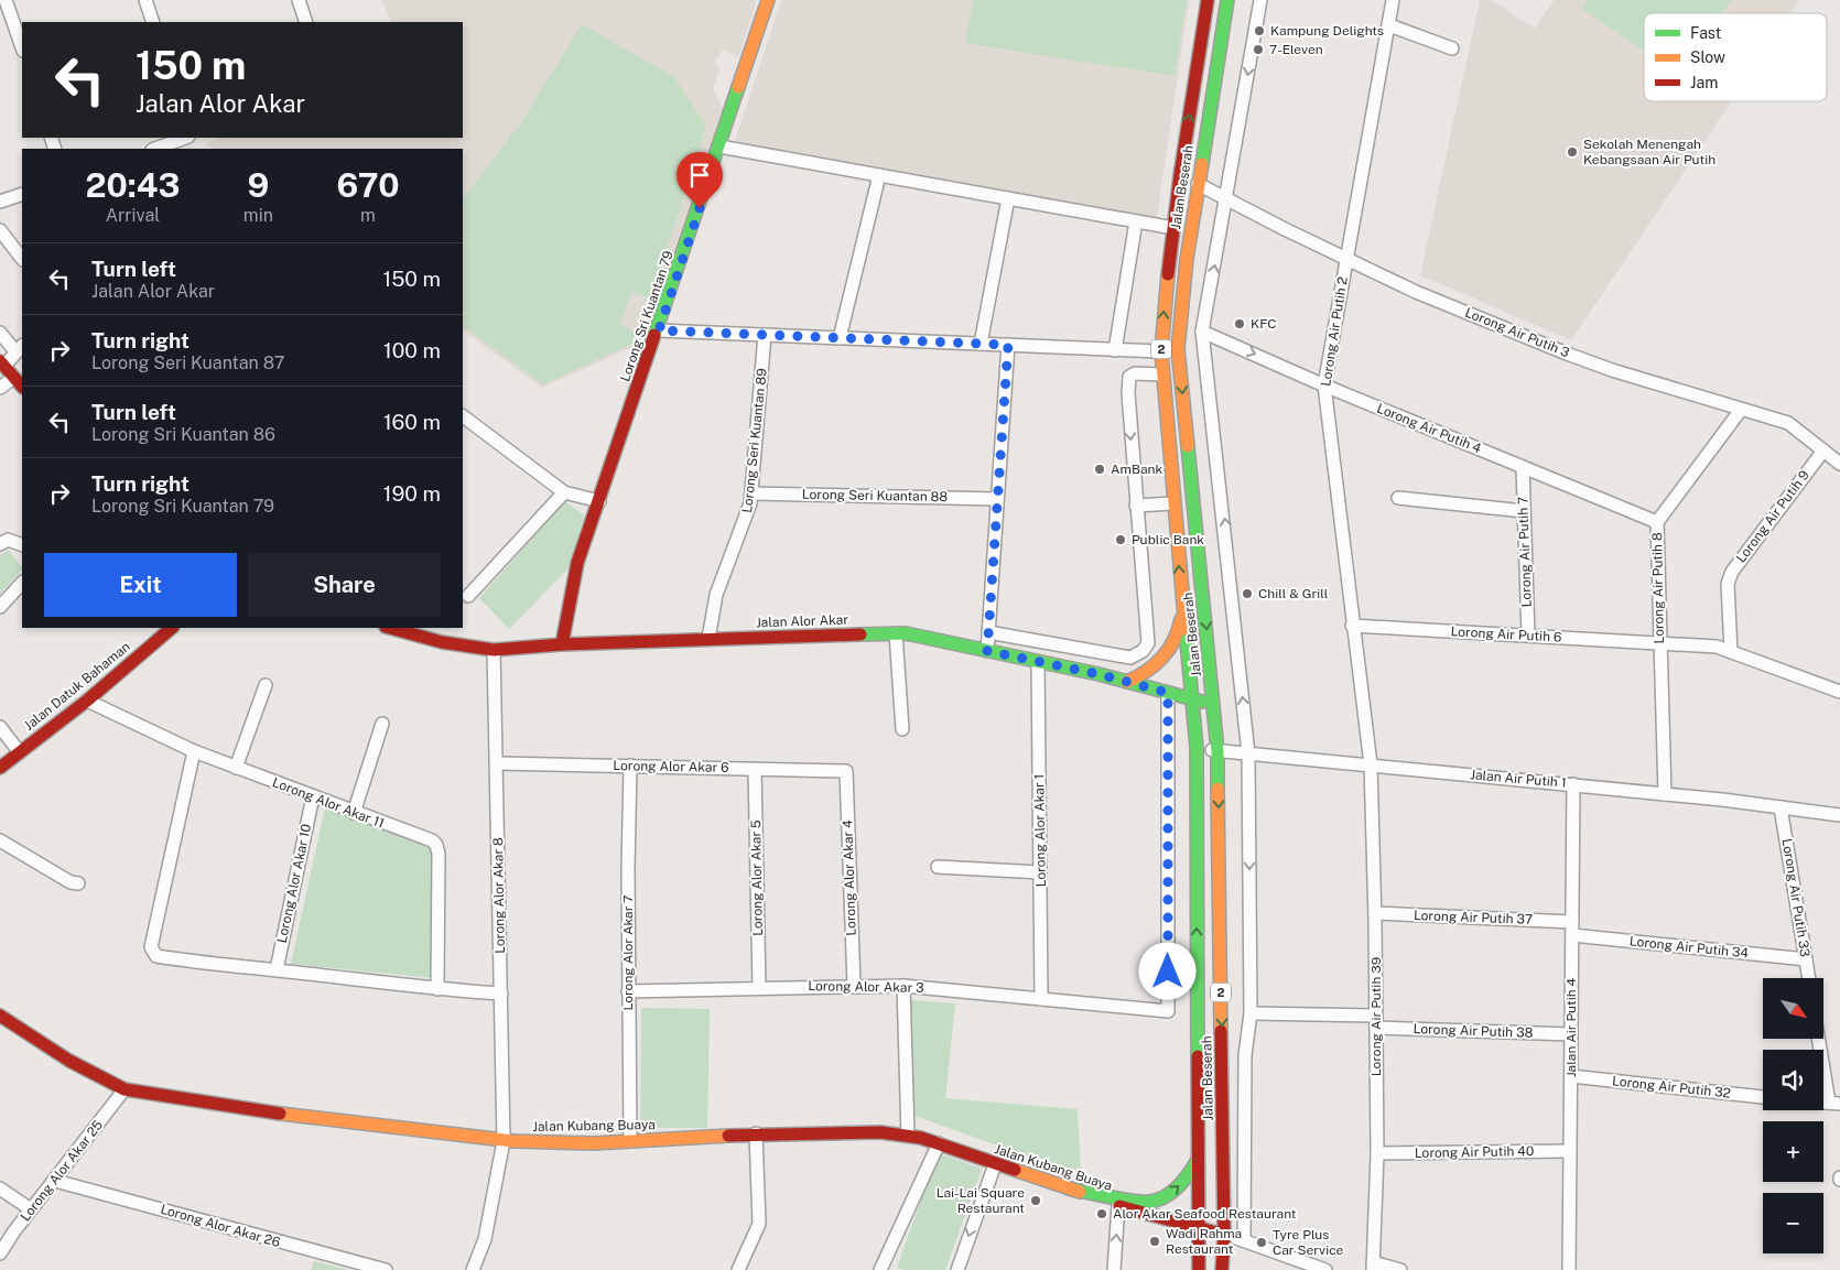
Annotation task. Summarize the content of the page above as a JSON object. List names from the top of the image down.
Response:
{
  "streets": {
    "main road": [
      "Jalan Beserah",
      "Lorong Sri Kuantan 79",
      "2",
      "Jalan Alor Akar",
      "Jalan Datuk Bahaman",
      "Jalan Kubang Buaya"
    ],
    "street": [
      "Lorong Air Putih 2",
      "Lorong Air Putih 3",
      "Lorong Air Putih 4",
      "Lorong Seri Kuantan 89",
      "Lorong Seri Kuantan 88",
      "Lorong Air Putih 9",
      "Lorong Air Putih 7",
      "Lorong Air Putih 8",
      "Lorong Air Putih 6",
      "Lorong Alor Akar 6",
      "Jalan Air Putih 1",
      "Lorong Alor Akar 11",
      "Lorong Alor Akar 1",
      "Lorong Alor Akar 5",
      "Lorong Alor Akar 4",
      "Lorong Alor Akar 10",
      "Lorong Alor Akar 8",
      "Lorong Air Putih 33",
      "Lorong Air Putih 37",
      "Lorong Air Putih 34",
      "Lorong Alor Akar 7",
      "Lorong Alor Akar 3",
      "Lorong Air Putih 39",
      "Jalan Air Putih 4",
      "Lorong Air Putih 38",
      "Lorong Air Putih 32",
      "Lorong Air Putih 40",
      "Lorong Alor Akar 25",
      "Lorong Alor Akar 26"
    ]
  },
  "crossings": [
    ["Jalan Beserah", "Lorong Air Putih 3"],
    ["Jalan Beserah", "Jalan Alor Akar"],
    ["Jalan Beserah", "Jalan Air Putih 1"],
    ["Jalan Beserah", "Jalan Kubang Buaya"],
    ["Lorong Sri Kuantan 79", "Jalan Alor Akar"],
    ["Lorong Air Putih 2", "Lorong Air Putih 3"],
    ["Lorong Air Putih 2", "Lorong Air Putih 4"],
    ["Lorong Air Putih 2", "Lorong Air Putih 6"],
    ["Lorong Air Putih 2", "Jalan Air Putih 1"],
    ["Lorong Air Putih 2", "Lorong Air Putih 39"],
    ["Lorong Air Putih 3", "Lorong Air Putih 9"],
    ["Lorong Air Putih 3", "Lorong Air Putih 8"],
    ["Lorong Air Putih 4", "Lorong Air Putih 7"],
    ["Lorong Air Putih 4", "Lorong Air Putih 8"],
    ["Lorong Seri Kuantan 89", "Lorong Seri Kuantan 88"],
    ["Lorong Seri Kuantan 89", "Jalan Alor Akar"],
    ["Lorong Air Putih 9", "Lorong Air Putih 6"],
    ["Lorong Air Putih 7", "Lorong Air Putih 6"],
    ["Lorong Air Putih 8", "Lorong Air Putih 6"],
    ["Lorong Air Putih 8", "Jalan Air Putih 1"],
    ["Jalan Alor Akar", "Lorong Alor Akar 1"],
    ["Jalan Alor Akar", "Lorong Alor Akar 8"],
    ["Jalan Alor Akar", "Lorong Alor Akar 3"],
    ["Jalan Datuk Bahaman", "Lorong Alor Akar 11"],
    ["Lorong Alor Akar 6", "Lorong Alor Akar 5"],
    ["Lorong Alor Akar 6", "Lorong Alor Akar 4"],
    ["Lorong Alor Akar 6", "Lorong Alor Akar 8"],
    ["Lorong Alor Akar 6", "Lorong Alor Akar 7"],
    ["Jalan Air Putih 1", "Lorong Air Putih 33"],
    ["Jalan Air Putih 1", "Lorong Air Putih 39"],
    ["Jalan Air Putih 1", "Jalan Air Putih 4"],
    ["Lorong Alor Akar 11", "Lorong Alor Akar 10"],
    ["Lorong Alor Akar 1", "Lorong Alor Akar 3"],
    ["Lorong Alor Akar 5", "Lorong Alor Akar 3"],
    ["Lorong Alor Akar 4", "Lorong Alor Akar 3"],
    ["Lorong Alor Akar 8", "Jalan Kubang Buaya"],
    ["Lorong Air Putih 33", "Lorong Air Putih 34"],
    ["Lorong Air Putih 37", "Lorong Air Putih 39"],
    ["Lorong Air Putih 37", "Jalan Air Putih 4"],
    ["Lorong Air Putih 34", "Jalan Air Putih 4"],
    ["Lorong Alor Akar 7", "Lorong Alor Akar 3"],
    ["Lorong Alor Akar 7", "Jalan Kubang Buaya"],
    ["Lorong Air Putih 39", "Lorong Air Putih 38"],
    ["Lorong Air Putih 39", "Lorong Air Putih 40"],
    ["Jalan Air Putih 4", "Lorong Air Putih 38"],
    ["Jalan Air Putih 4", "Lorong Air Putih 32"],
    ["Jalan Air Putih 4", "Lorong Air Putih 40"],
    ["Jalan Kubang Buaya", "Lorong Alor Akar 25"],
    ["Lorong Alor Akar 25", "Lorong Alor Akar 26"]
  ],
  "places": [
    "Kampung Delights",
    "7-Eleven",
    "Sekolah Menengah Kebangsaan Air Putih",
    "KFC",
    "AmBank",
    "Public Bank",
    "Chill & Grill",
    "Lai-Lai Square Restaurant",
    "Alor Akar Seafood Restaurant",
    "Wadi Rahma Restaurant",
    "Tyre Plus Car Service"
  ],
  "legend": ["Fast", "Slow", "Jam"],
  "north": "bottom right",
  "page": {
    "turn": ["150 m", "Jalan Alor Akar"],
    "eta": [
      "20:43",
      "Arrival",
      "9",
      "min",
      "670",
      "m"
    ],
    "list": [
      {
        "name": "Turn left",
        "note": "Jalan Alor Akar",
        "value": "150 m"
      },
      {
        "name": "Turn right",
        "note": "Lorong Seri Kuantan 87",
        "value": "100 m"
      },
      {
        "name": "Turn left",
        "note": "Lorong Sri Kuantan 86",
        "value": "160 m"
      },
      {
        "name": "Turn right",
        "note": "Lorong Sri Kuantan 79",
        "value": "190 m"
      }
    ],
    "buttons": ["Exit", "Share"],
    "map_buttons": ["+", "−"]
  }
}
